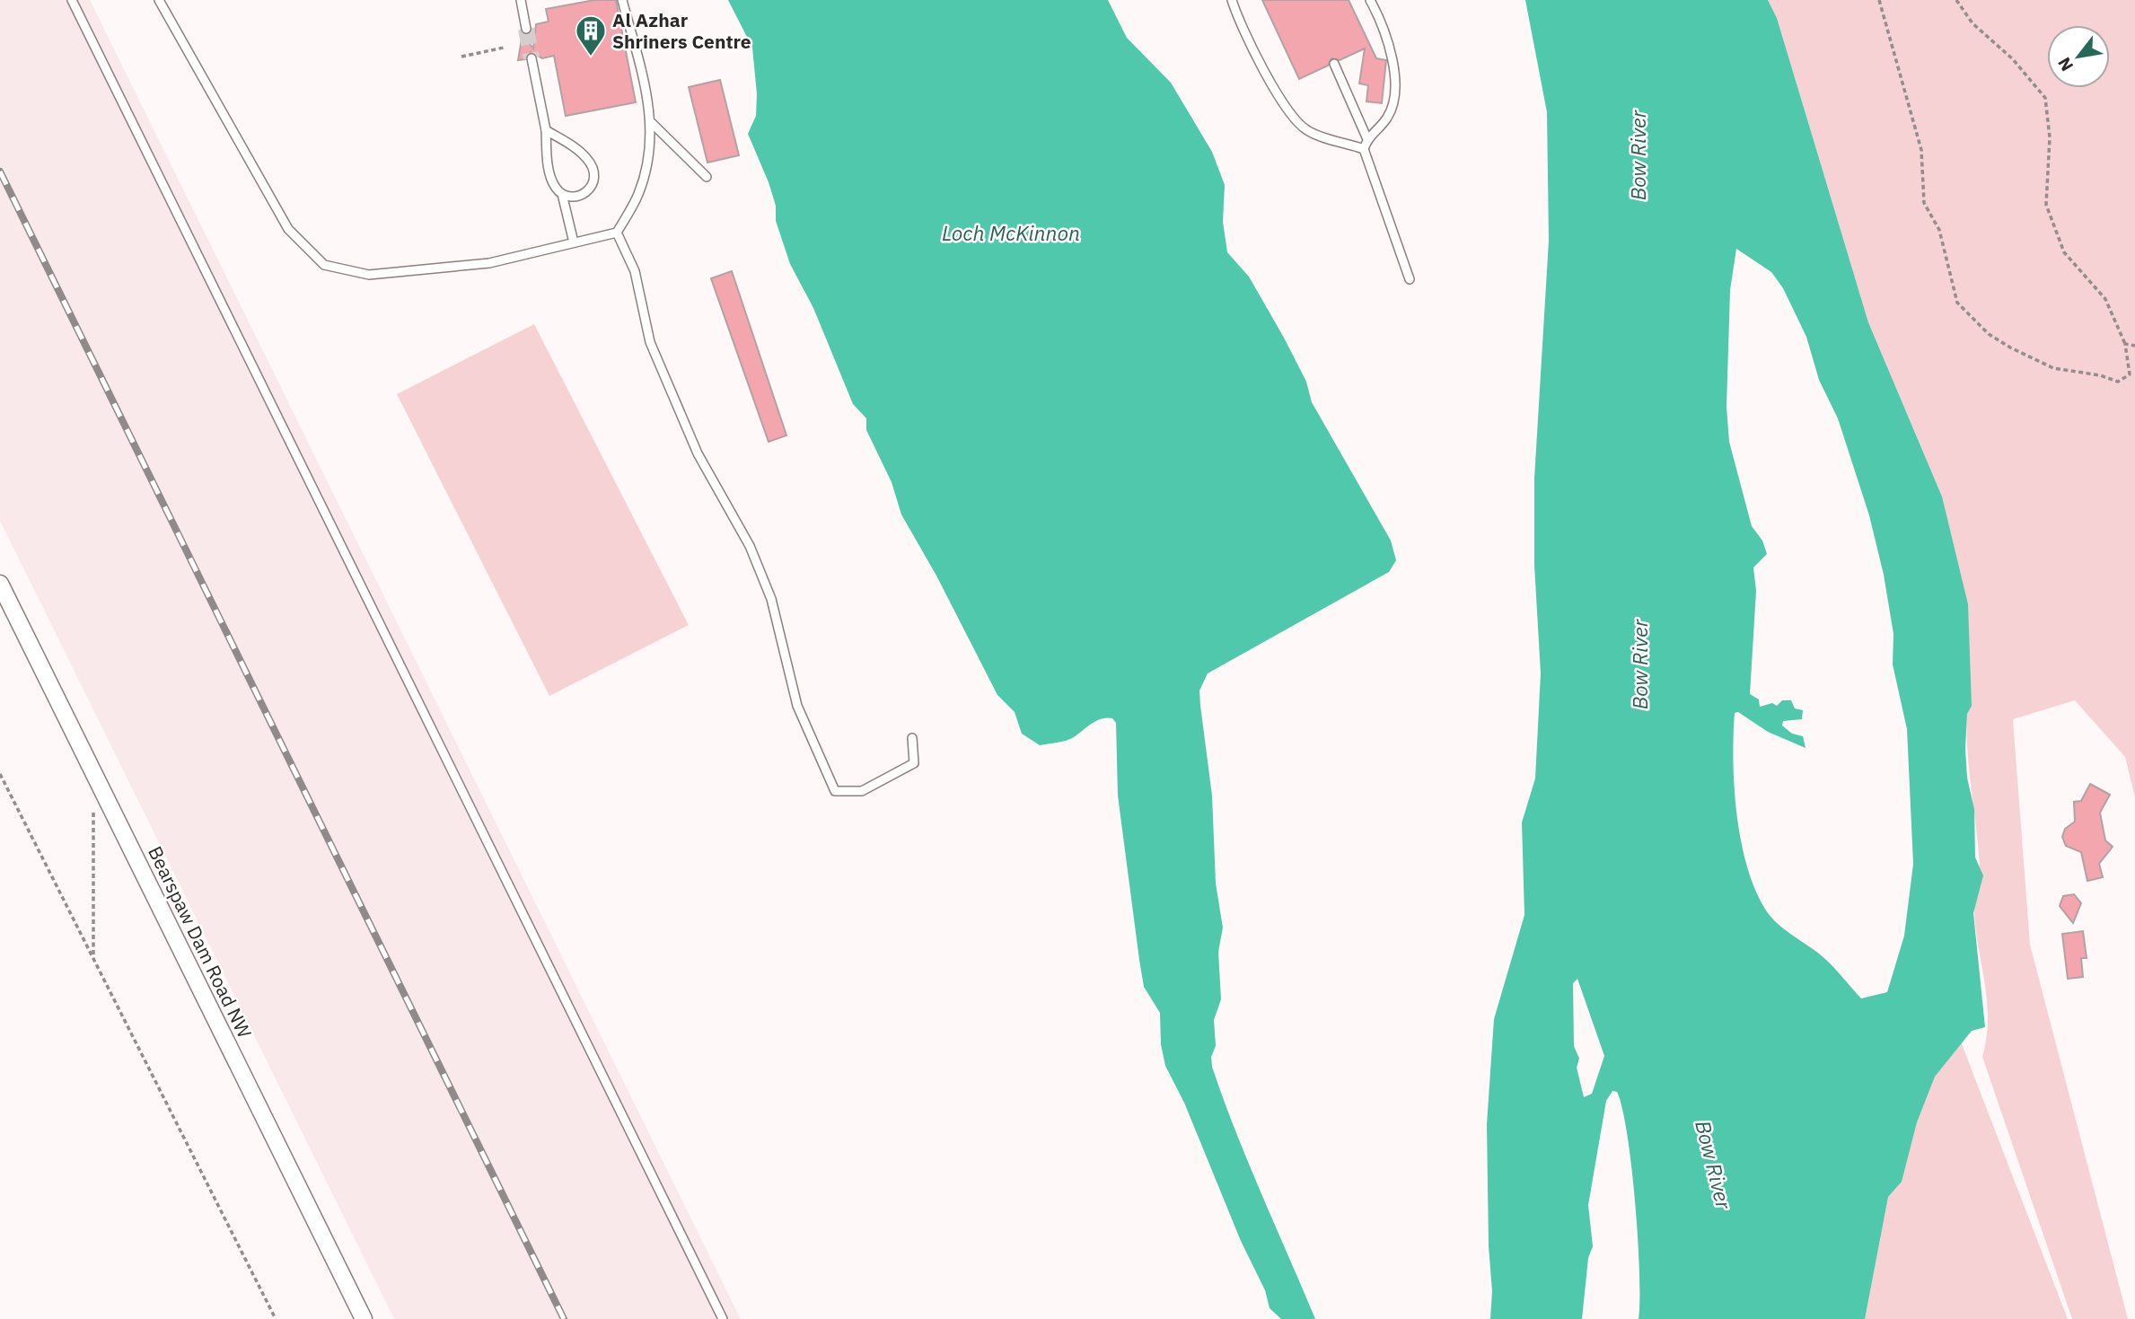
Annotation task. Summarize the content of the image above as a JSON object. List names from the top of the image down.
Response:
{
  "streets": {
    "street": ["Bearspaw Dam Road NW"]
  },
  "water": ["Bow River", "Loch McKinnon"],
  "places": {
    "building": ["Al Azhar Shriners Centre"]
  },
  "north": "bottom left"
}
